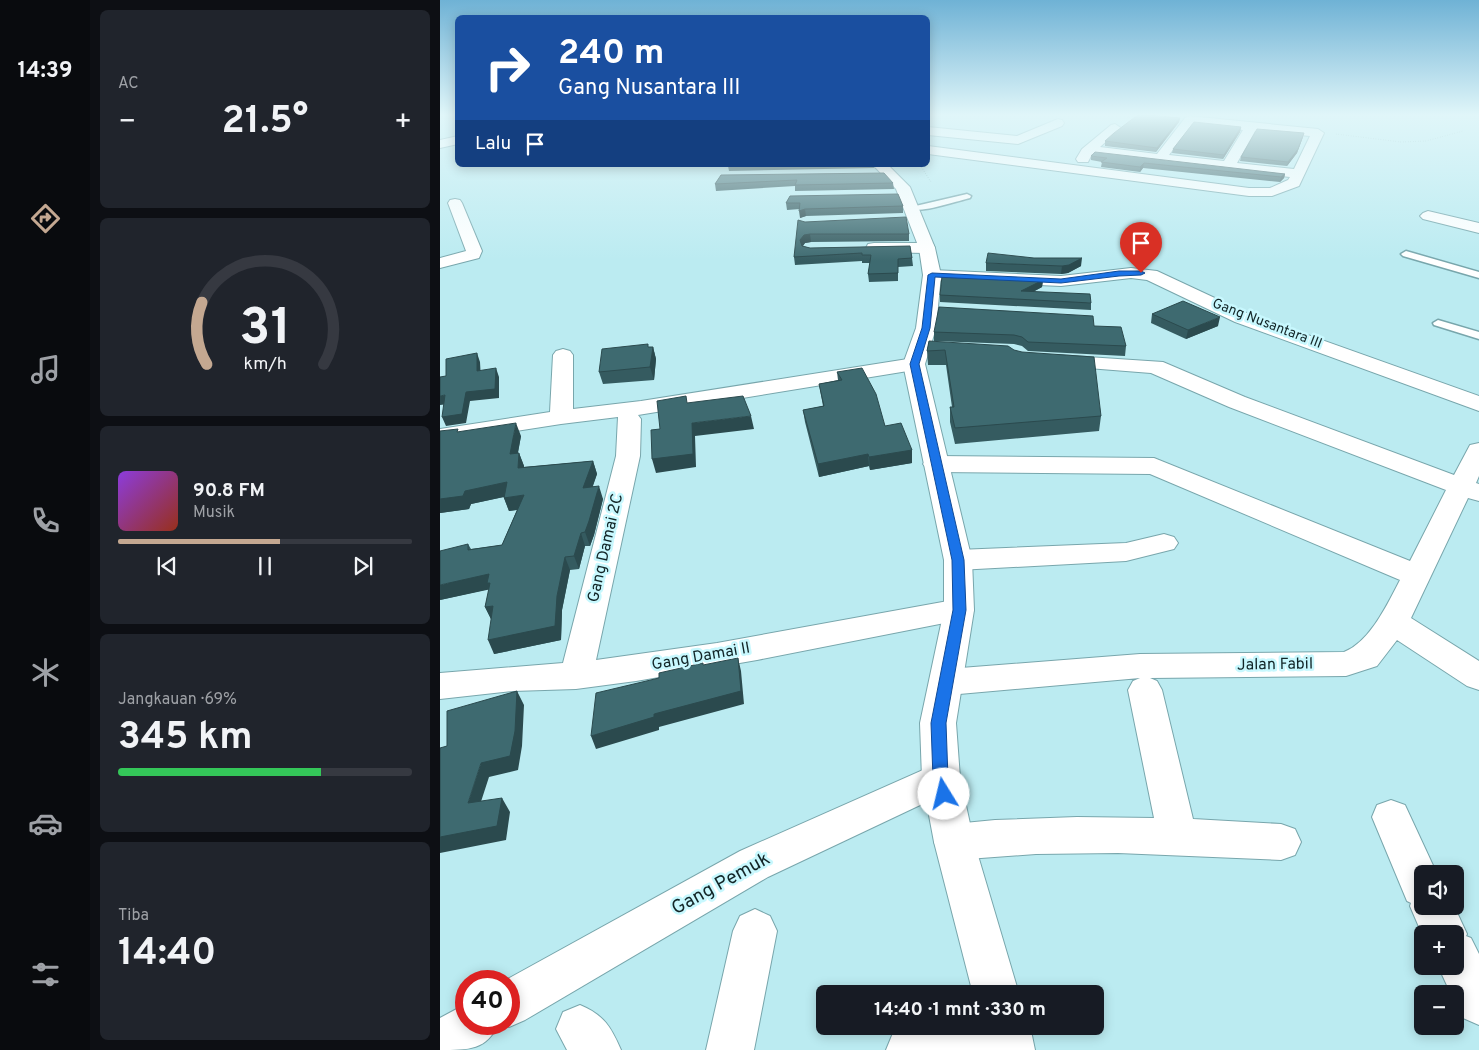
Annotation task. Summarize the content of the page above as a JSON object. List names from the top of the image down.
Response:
{
  "streets": {
    "street": [
      "Gang Nusantara III",
      "Gang Damai 2C",
      "Gang Damai II",
      "Jalan Fabil",
      "Gang Pemuk"
    ]
  },
  "crossings": [
    ["Gang Damai 2C", "Gang Damai II"]
  ],
  "page": {
    "tabs": "14:39",
    "tile": [
      "AC",
      ["Jangkauan · 69%", "345 km"],
      ["Tiba", "14:40"]
    ],
    "turn": ["240 m", "Gang Nusantara III"],
    "heat": ["−", "21.5°", "+"],
    "then": "Lalu",
    "song": ["90.8 FM", "Musik"],
    "map_buttons": ["+", "−"],
    "limit": "40",
    "trip": "14:40 · 1 mnt · 330 m",
    "gauge": ["31", "km/h"]
  }
}
